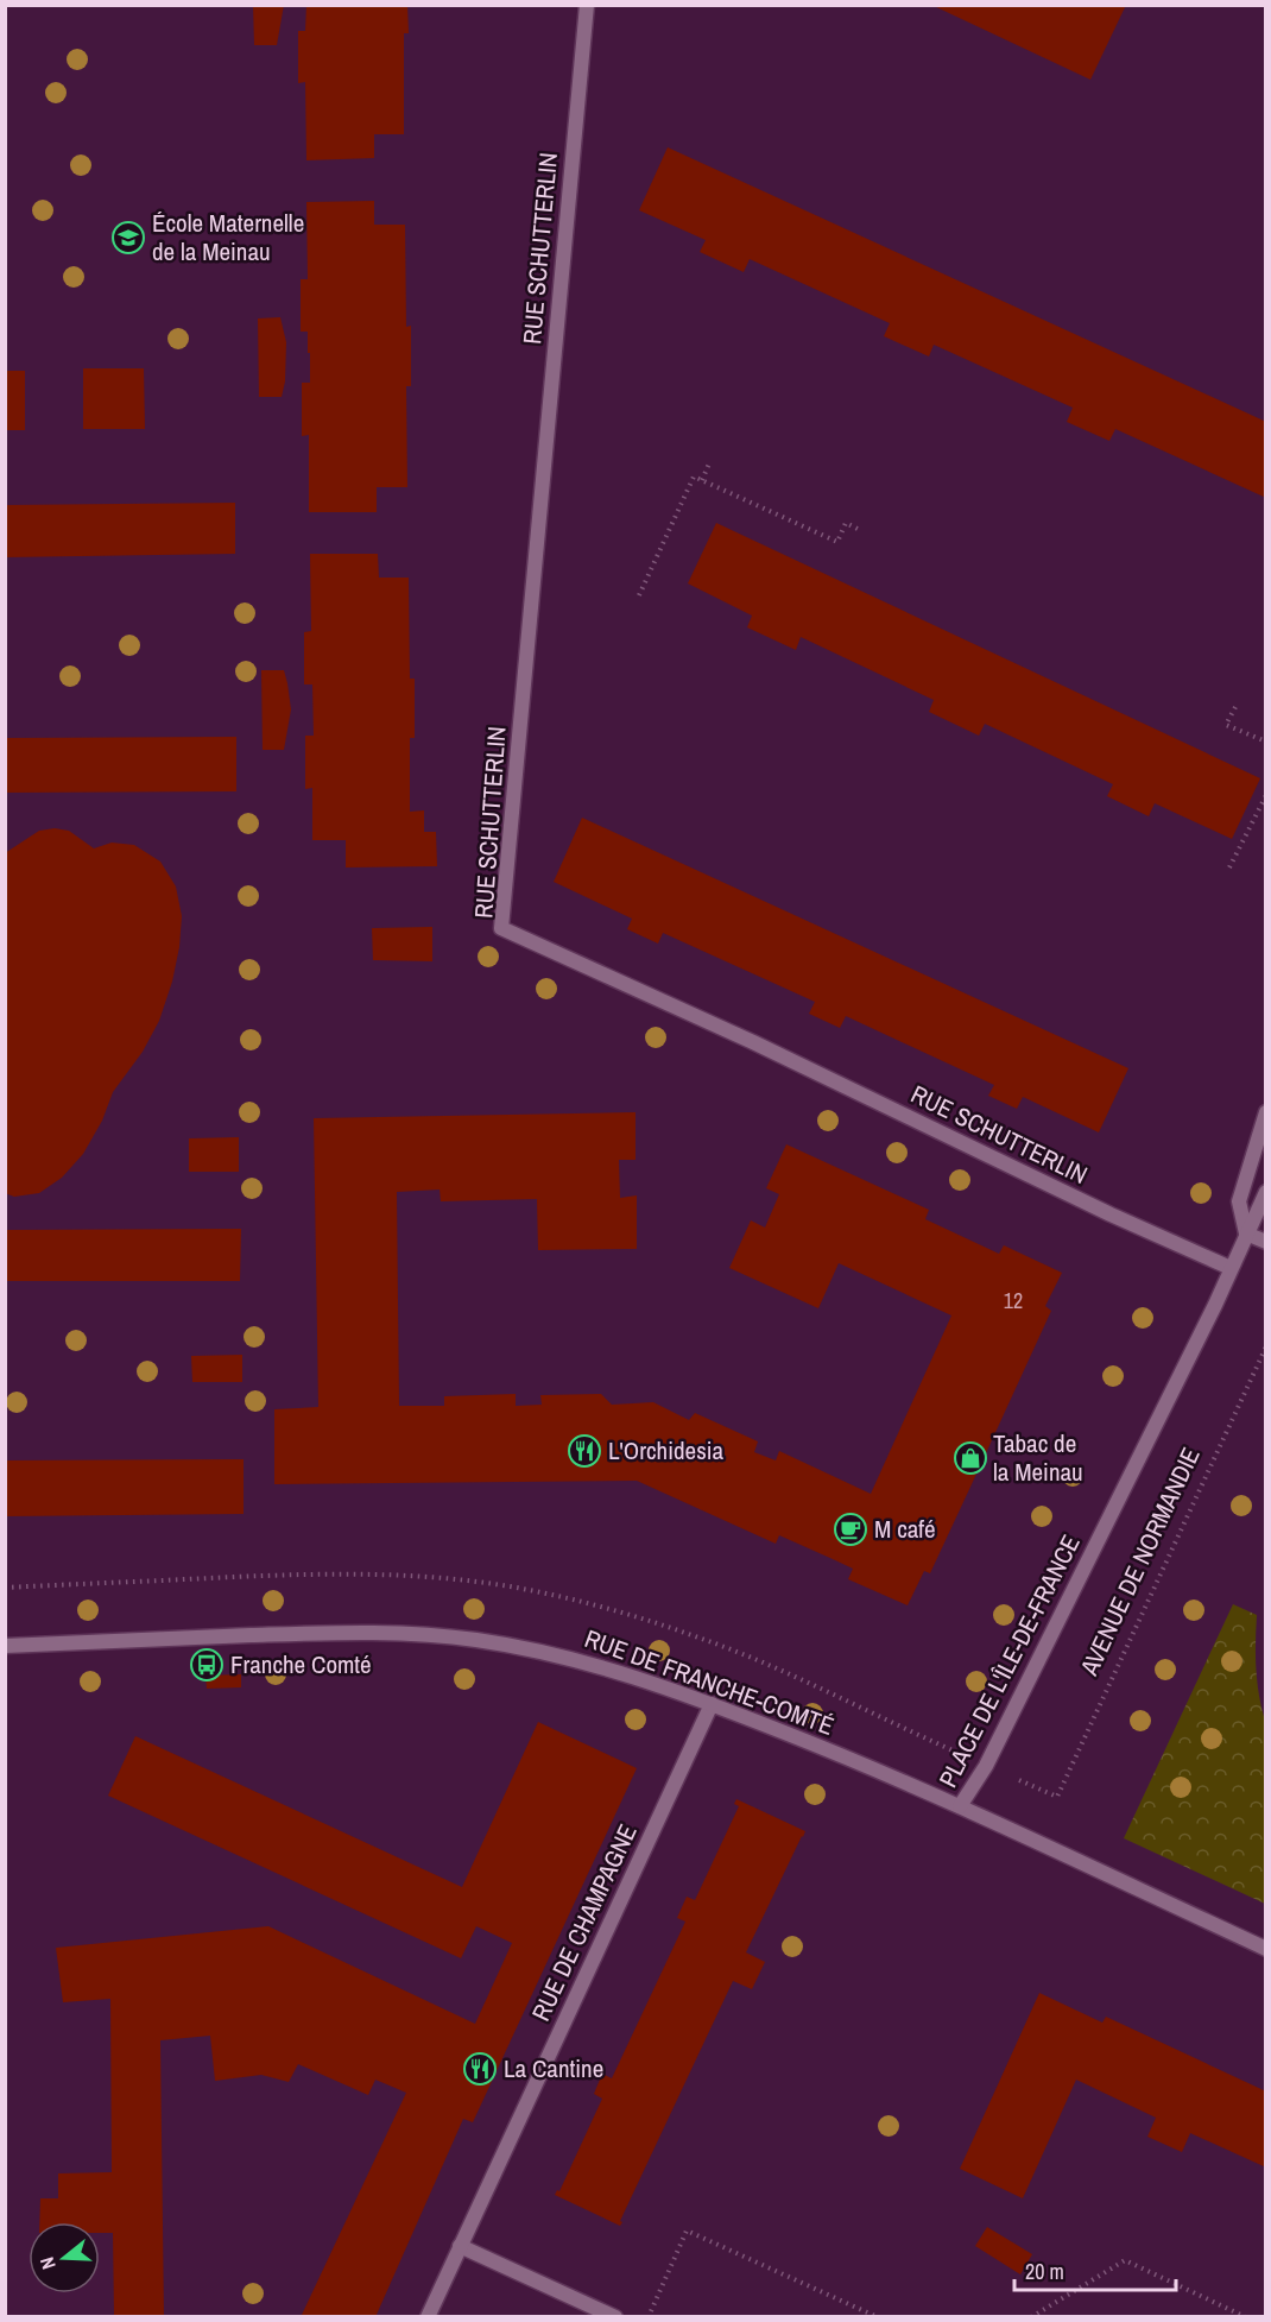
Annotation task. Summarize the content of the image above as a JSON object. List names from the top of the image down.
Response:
{
  "streets": {
    "street": [
      "RUE SCHUTTERLIN",
      "PLACE DE L'ÎLE-DE-FRANCE",
      "RUE DE FRANCHE-COMTÉ",
      "RUE DE CHAMPAGNE"
    ],
    "path": ["AVENUE DE NORMANDIE"]
  },
  "crossings": [
    ["RUE SCHUTTERLIN", "PLACE DE L'ÎLE-DE-FRANCE"],
    ["PLACE DE L'ÎLE-DE-FRANCE", "RUE DE FRANCHE-COMTÉ"],
    ["RUE DE FRANCHE-COMTÉ", "RUE DE CHAMPAGNE"]
  ],
  "places": {
    "school or university": ["École Maternelle de la Meinau"],
    "restaurant": ["L'Orchidesia", "La Cantine"],
    "shop": ["Tabac de la Meinau"],
    "cafe": ["M café"],
    "bus stop": ["Franche Comté"]
  },
  "house_numbers": ["12"],
  "scale_bar": "20 m",
  "north": "left"
}
